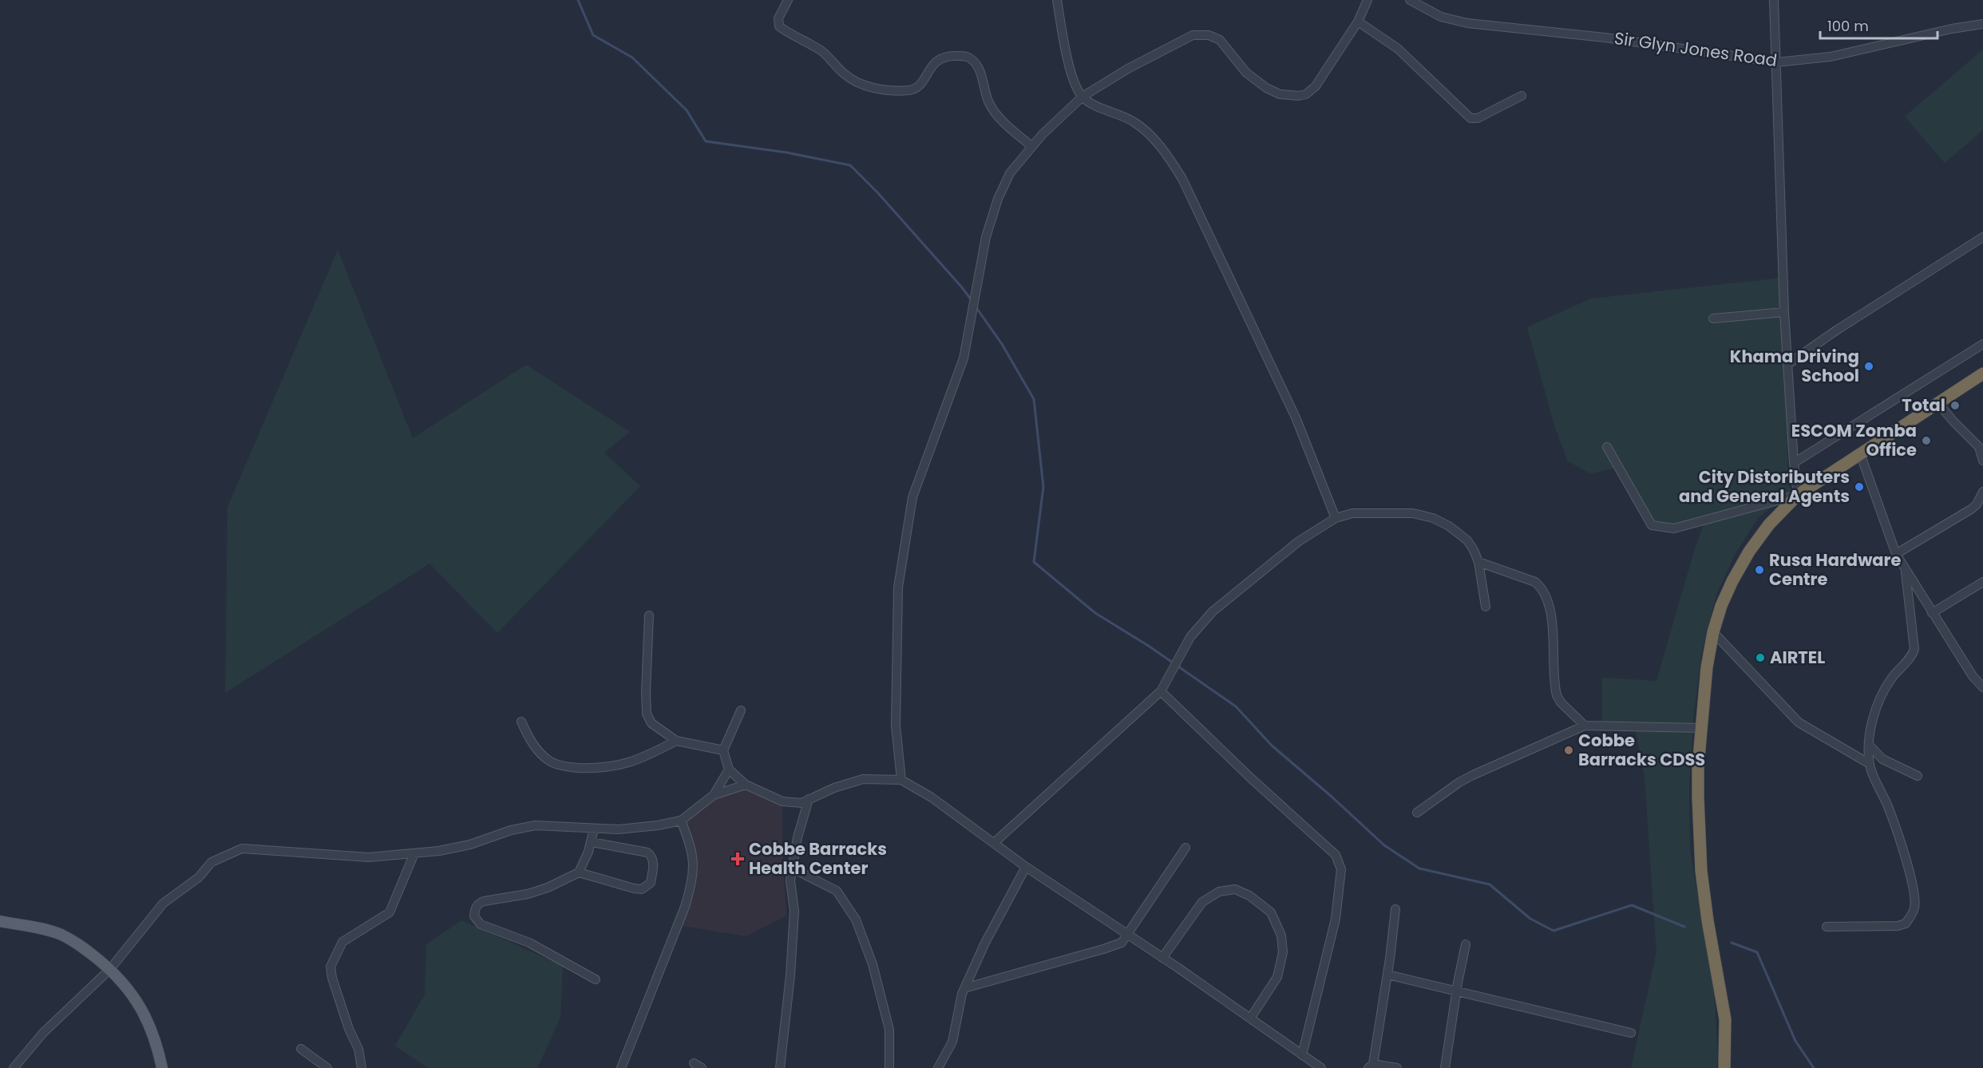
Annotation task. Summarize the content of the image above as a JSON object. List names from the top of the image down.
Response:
{
  "streets": {
    "street": ["Sir Glyn Jones Road"]
  },
  "places": {
    "other": [
      "Khama Driving School",
      "Total",
      "ESCOM Zomba Office",
      "City Distoributers and General Agents",
      "Rusa Hardware Centre",
      "AIRTEL",
      "Cobbe Barracks CDSS"
    ],
    "health": ["Cobbe Barracks Health Center"]
  },
  "scale_bar": "100 m"
}
